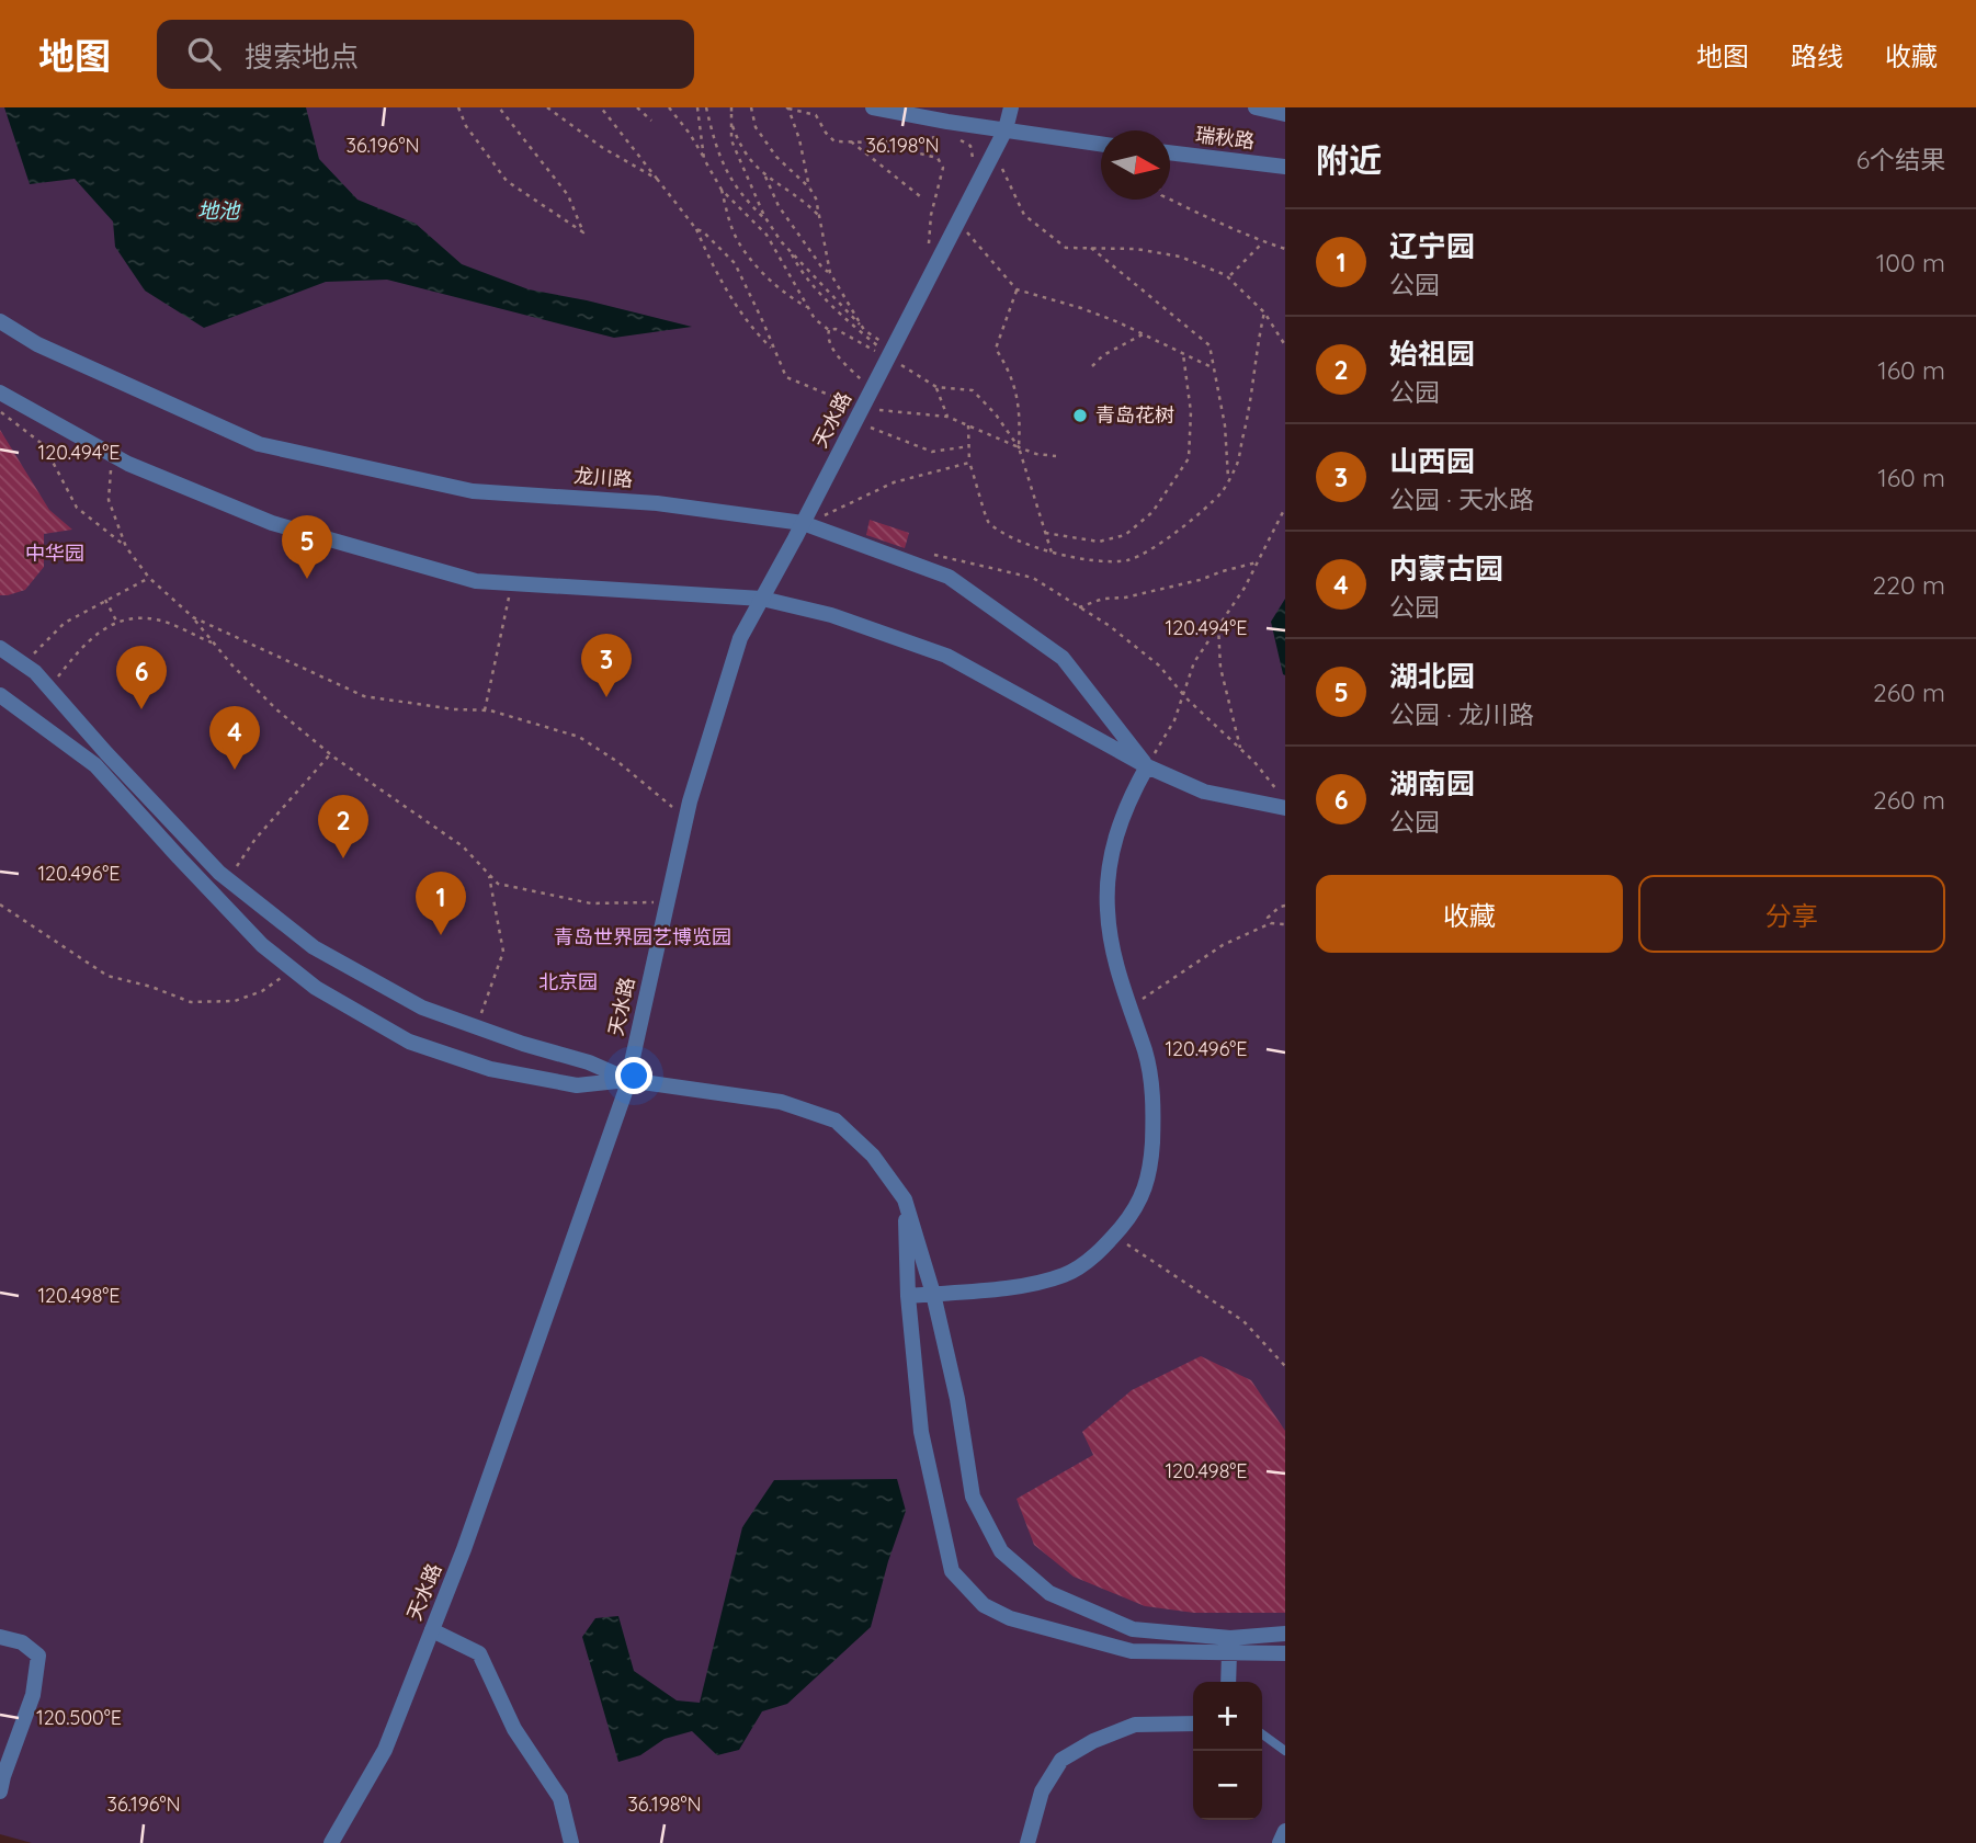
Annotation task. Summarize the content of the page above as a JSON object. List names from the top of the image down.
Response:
{
  "streets": {
    "street": ["瑞秋路", "天水路", "龙川路"]
  },
  "crossings": [
    ["天水路", "龙川路"]
  ],
  "water": ["地池"],
  "parks": ["中华园", "青岛世界园艺博览园", "北京园"],
  "places": ["青岛花树"],
  "north": "right",
  "page": {
    "header": "地图",
    "search": "搜索地点",
    "nav": ["地图", "路线", "收藏"],
    "heading": ["附近", "6个结果"],
    "list": [
      {
        "mark": "1",
        "name": "辽宁园",
        "note": "公园",
        "value": "100 m"
      },
      {
        "mark": "2",
        "name": "始祖园",
        "note": "公园",
        "value": "160 m"
      },
      {
        "mark": "3",
        "name": "山西园",
        "note": "公园 · 天水路",
        "value": "160 m"
      },
      {
        "mark": "4",
        "name": "内蒙古园",
        "note": "公园",
        "value": "220 m"
      },
      {
        "mark": "5",
        "name": "湖北园",
        "note": "公园 · 龙川路",
        "value": "260 m"
      },
      {
        "mark": "6",
        "name": "湖南园",
        "note": "公园",
        "value": "260 m"
      }
    ],
    "pins": [
      "5",
      "3",
      "6",
      "4",
      "2",
      "1"
    ],
    "buttons": ["收藏", "分享"],
    "map_buttons": ["+", "−"]
  },
  "coordinates": [
    "36.196°N",
    "36.198°N",
    "120.494°E",
    "120.496°E",
    "120.498°E",
    "120.500°E"
  ]
}
